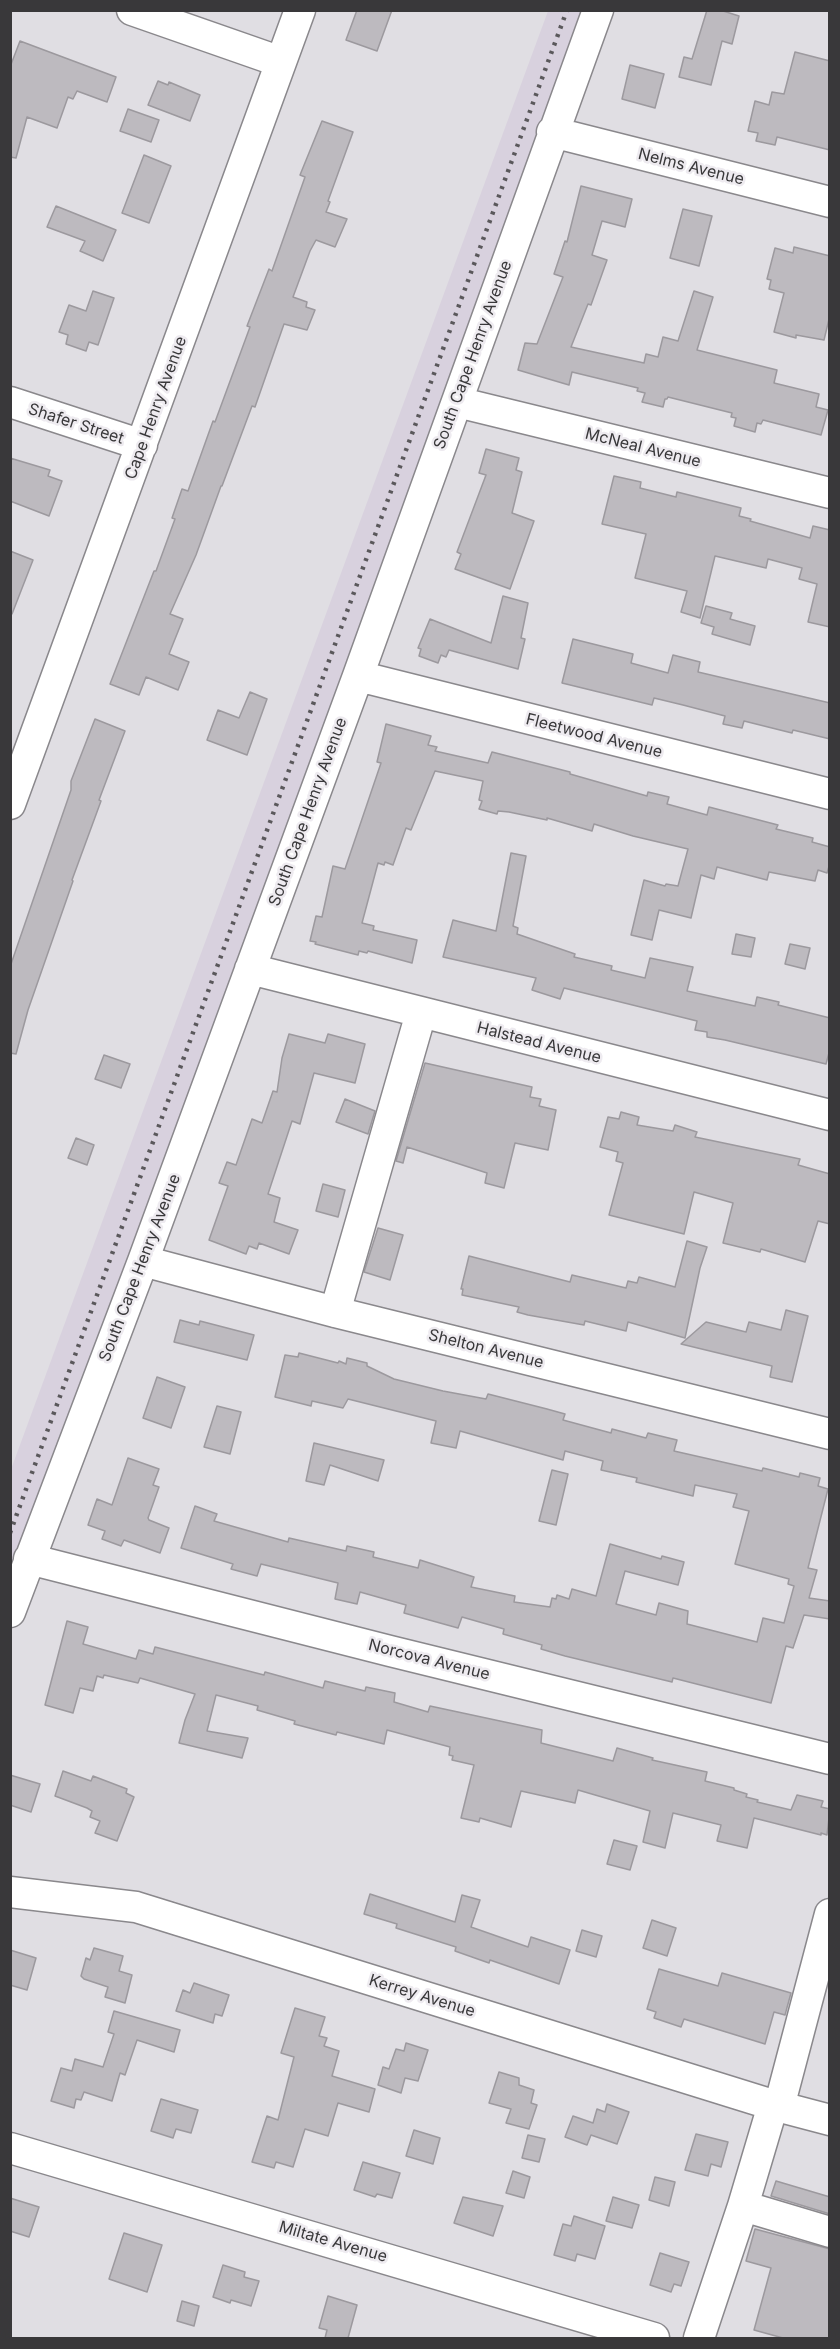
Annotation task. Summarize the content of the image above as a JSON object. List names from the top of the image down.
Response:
{
  "streets": {
    "street": [
      "Nelms Avenue",
      "South Cape Henry Avenue",
      "Cape Henry Avenue",
      "Shafer Street",
      "McNeal Avenue",
      "Fleetwood Avenue",
      "Halstead Avenue",
      "Shelton Avenue",
      "Norcova Avenue",
      "Kerrey Avenue",
      "Miltate Avenue"
    ]
  },
  "crossings": [
    ["Nelms Avenue", "South Cape Henry Avenue"],
    ["South Cape Henry Avenue", "McNeal Avenue"],
    ["South Cape Henry Avenue", "Fleetwood Avenue"],
    ["South Cape Henry Avenue", "Halstead Avenue"],
    ["South Cape Henry Avenue", "Shelton Avenue"],
    ["South Cape Henry Avenue", "Norcova Avenue"],
    ["Cape Henry Avenue", "Shafer Street"]
  ]
}
